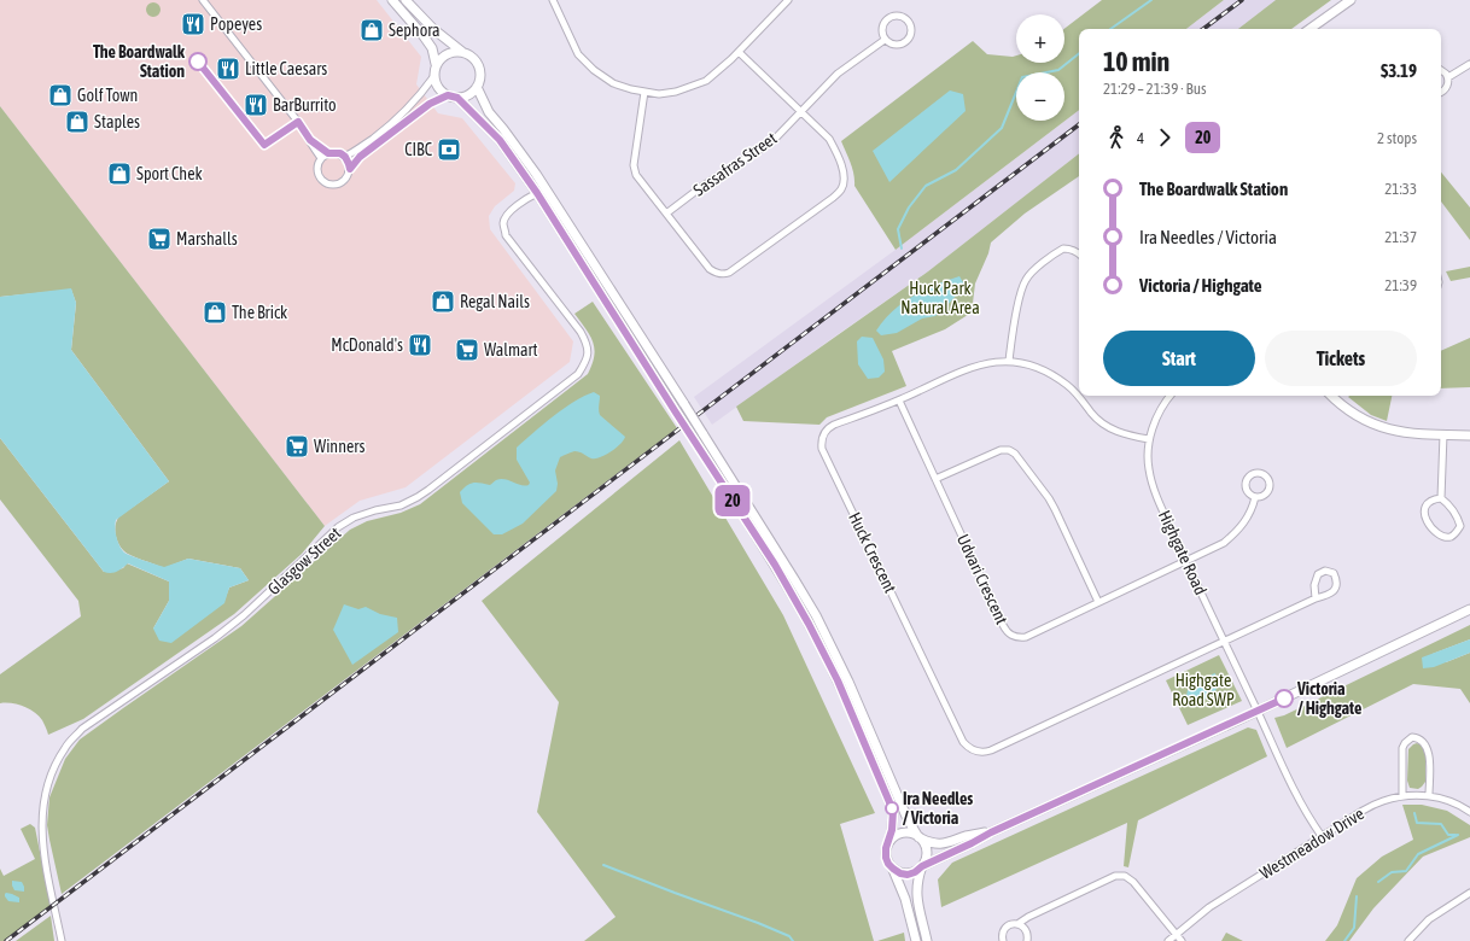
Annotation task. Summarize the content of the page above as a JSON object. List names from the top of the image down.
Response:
{
  "streets": {
    "street": [
      "Sassafras Street",
      "Huck Crescent",
      "Highgate Road",
      "Glasgow Street",
      "Udvari Crescent",
      "Westmeadow Drive"
    ]
  },
  "crossings": [
    ["Huck Crescent", "Highgate Road"],
    ["Huck Crescent", "Udvari Crescent"],
    ["Highgate Road", "Udvari Crescent"],
    ["Highgate Road", "Westmeadow Drive"]
  ],
  "parks": ["Huck Park Natural Area", "Highgate Road SWP"],
  "places": {
    "restaurant": [
      "Popeyes",
      "Little Caesars",
      "BarBurrito",
      "McDonald's"
    ],
    "shop": [
      "Sephora",
      "Golf Town",
      "Staples",
      "Sport Chek",
      "Regal Nails",
      "The Brick"
    ],
    "other": ["The Boardwalk Station", "Victoria / Highgate", "Ira Needles / Victoria"],
    "bank": ["CIBC"],
    "supermarket": ["Marshalls", "Walmart", "Winners"]
  },
  "lines": ["bus line 20"],
  "page": {
    "on_map": "20",
    "map_buttons": ["+", "−"],
    "heading": ["10 min", "21:29 – 21:39 · Bus", "$3.19"],
    "legs": ["4", "20", "2 stops"],
    "list": [
      {
        "name": "The Boardwalk Station",
        "value": "21:33"
      },
      {
        "name": "Ira Needles / Victoria",
        "value": "21:37"
      },
      {
        "name": "Victoria / Highgate",
        "value": "21:39"
      }
    ],
    "buttons": ["Start", "Tickets"]
  }
}
